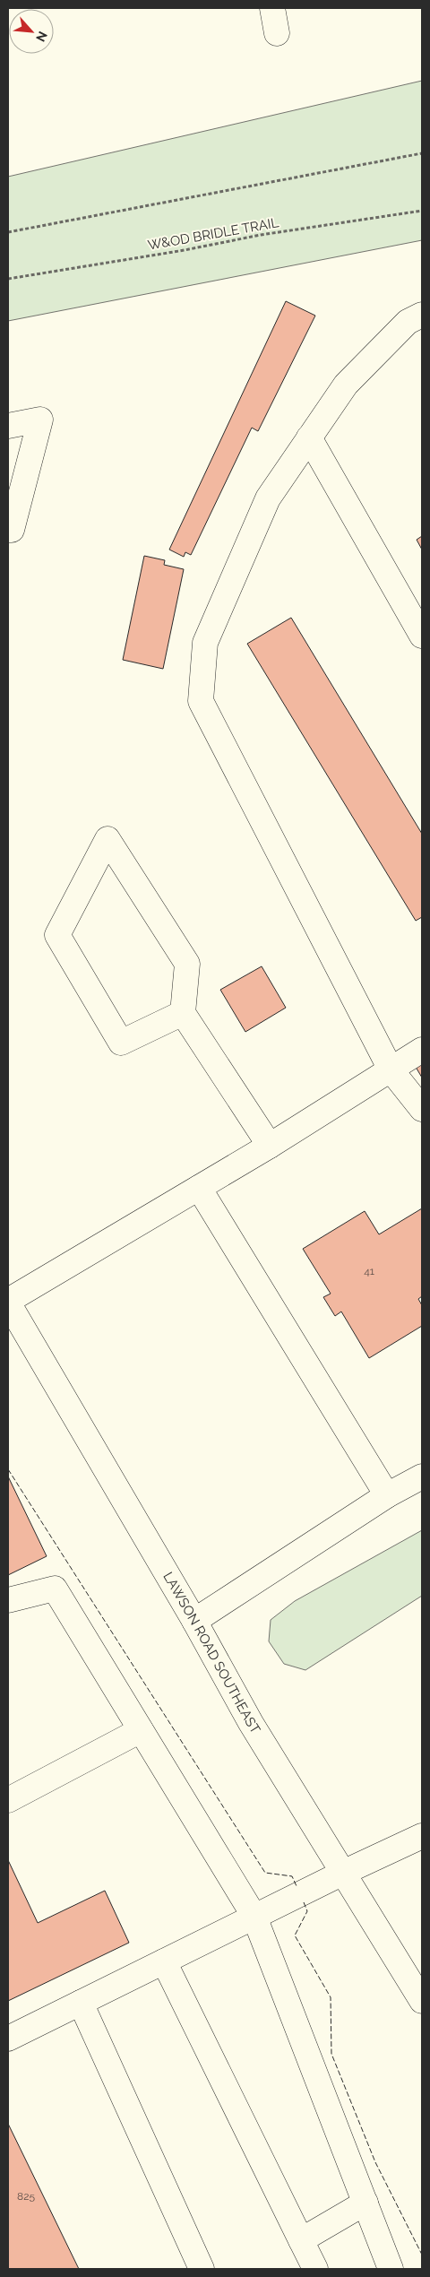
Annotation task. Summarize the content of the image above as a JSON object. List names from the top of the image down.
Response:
{
  "streets": {
    "street": ["LAWSON ROAD SOUTHEAST"],
    "path": ["W&OD BRIDLE TRAIL"]
  },
  "house_numbers": ["41", "825"],
  "north": "bottom right"
}
